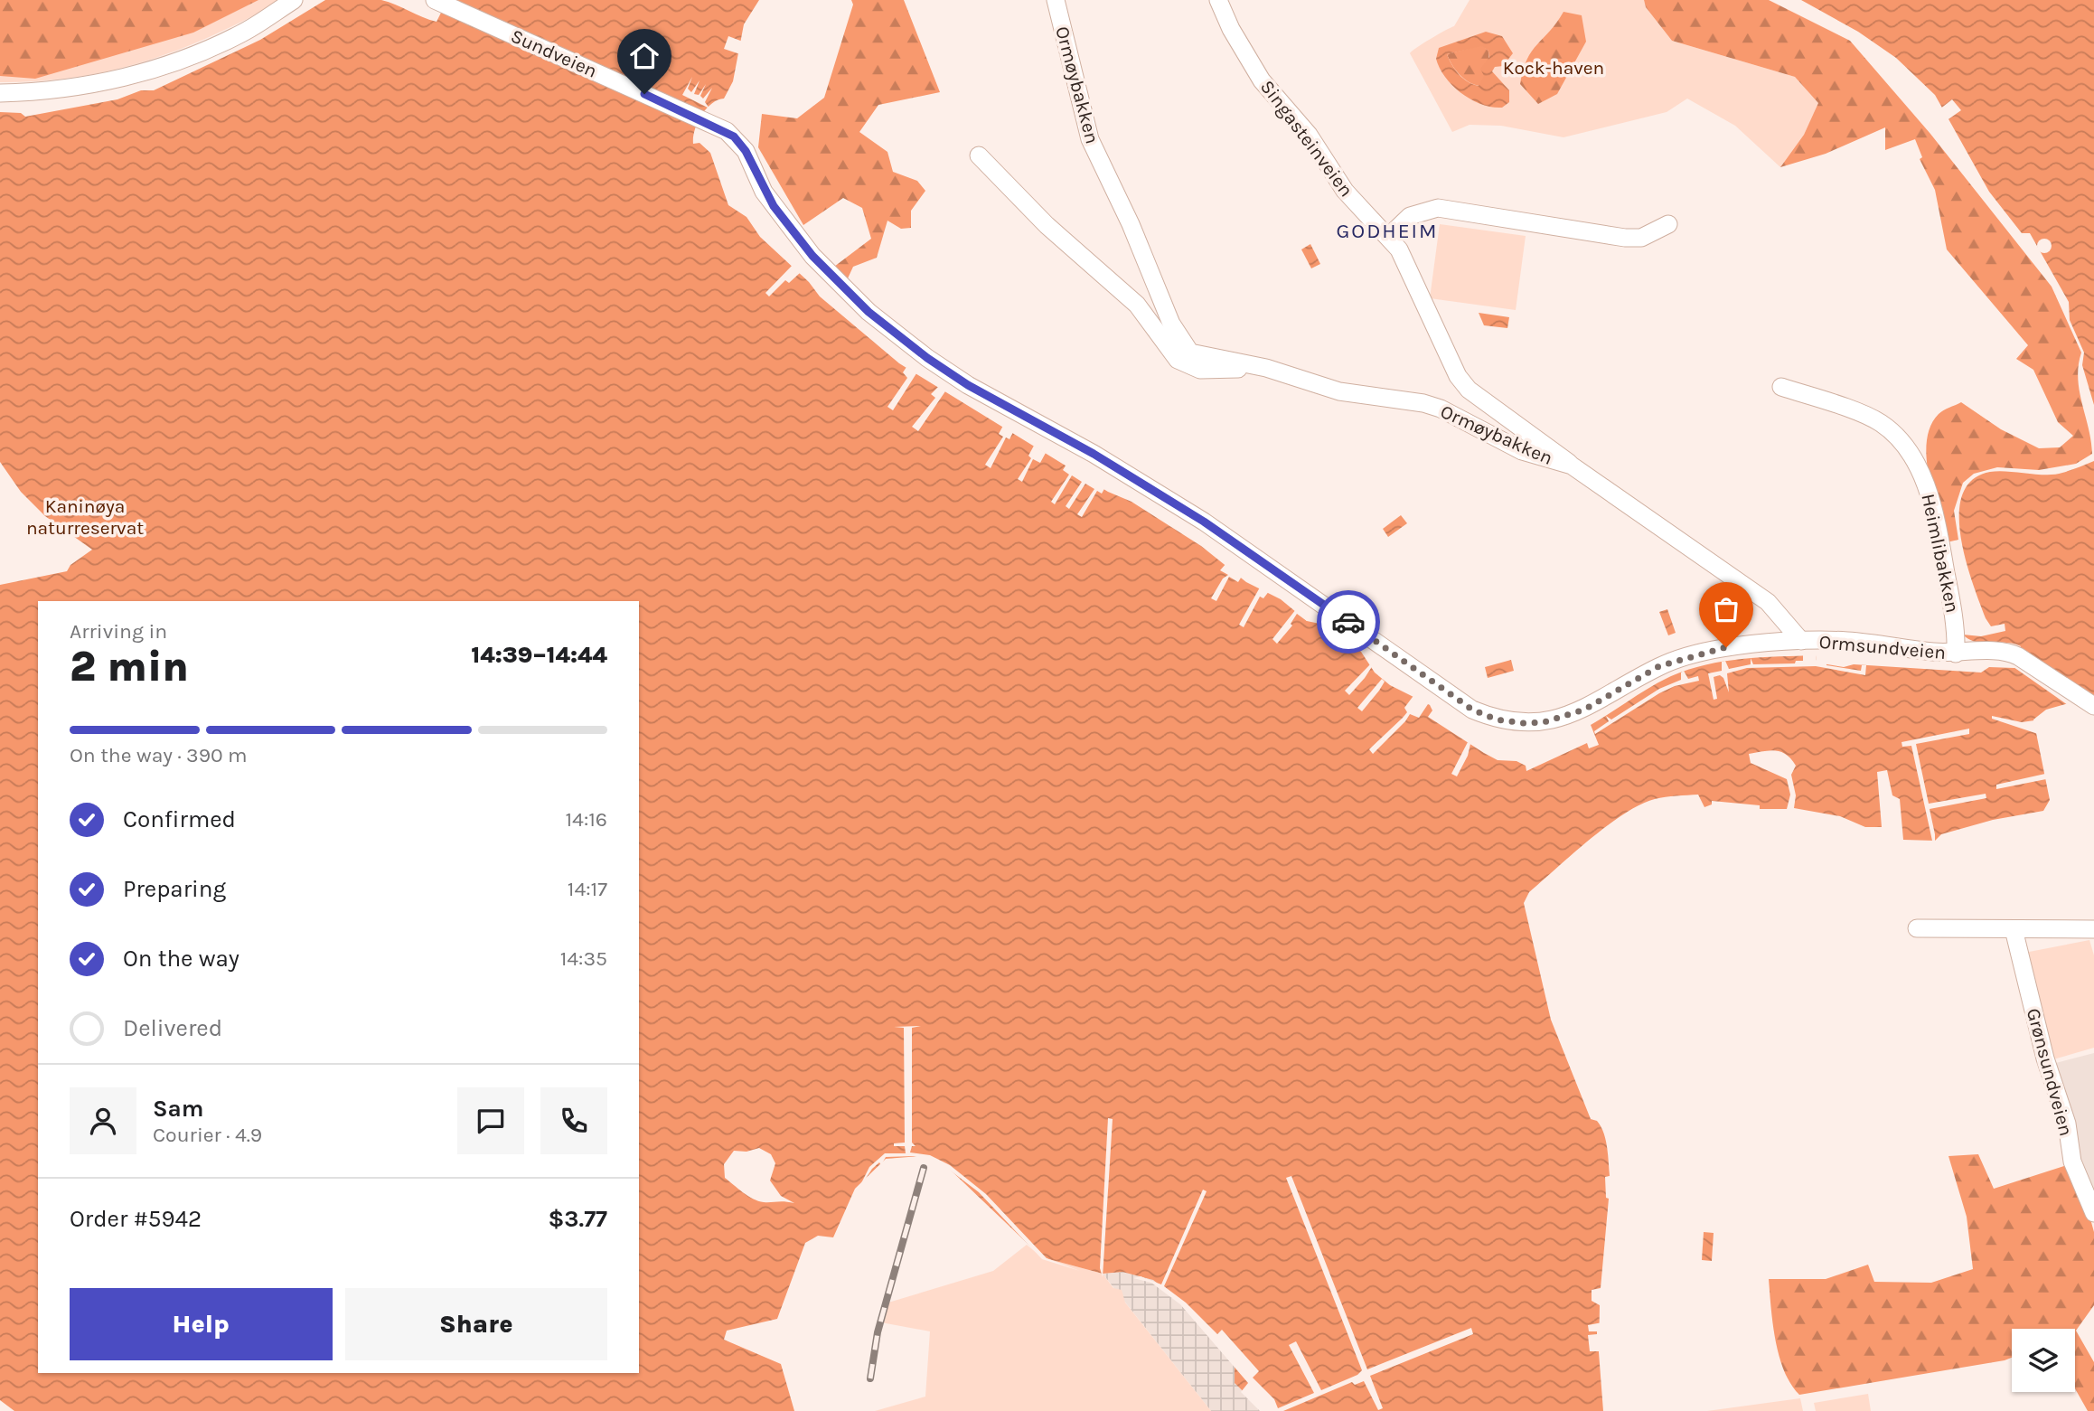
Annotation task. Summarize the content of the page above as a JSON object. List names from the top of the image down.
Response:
{
  "streets": {
    "street": [
      "Sundveien",
      "Ormøybakken",
      "Singasteinveien",
      "Heimlibakken",
      "Ormsundveien",
      "Grønsundveien"
    ]
  },
  "crossings": [
    ["Sundveien", "Ormsundveien"],
    ["Ormøybakken", "Singasteinveien"],
    ["Ormøybakken", "Ormsundveien"],
    ["Heimlibakken", "Ormsundveien"]
  ],
  "districts": ["GODHEIM"],
  "parks": ["Kock-haven", "Kaninøya naturreservat"],
  "page": {
    "heading": ["2 min", "Arriving in", "14:39–14:44"],
    "panel": [
      "Sam",
      "Courier · 4.9",
      "Order #5942",
      "$3.77"
    ],
    "bar": "On the way · 390 m",
    "list": [
      ["Confirmed", "14:16"],
      ["Preparing", "14:17"],
      ["On the way", "14:35"],
      "Delivered"
    ],
    "buttons": ["Help", "Share"]
  }
}
